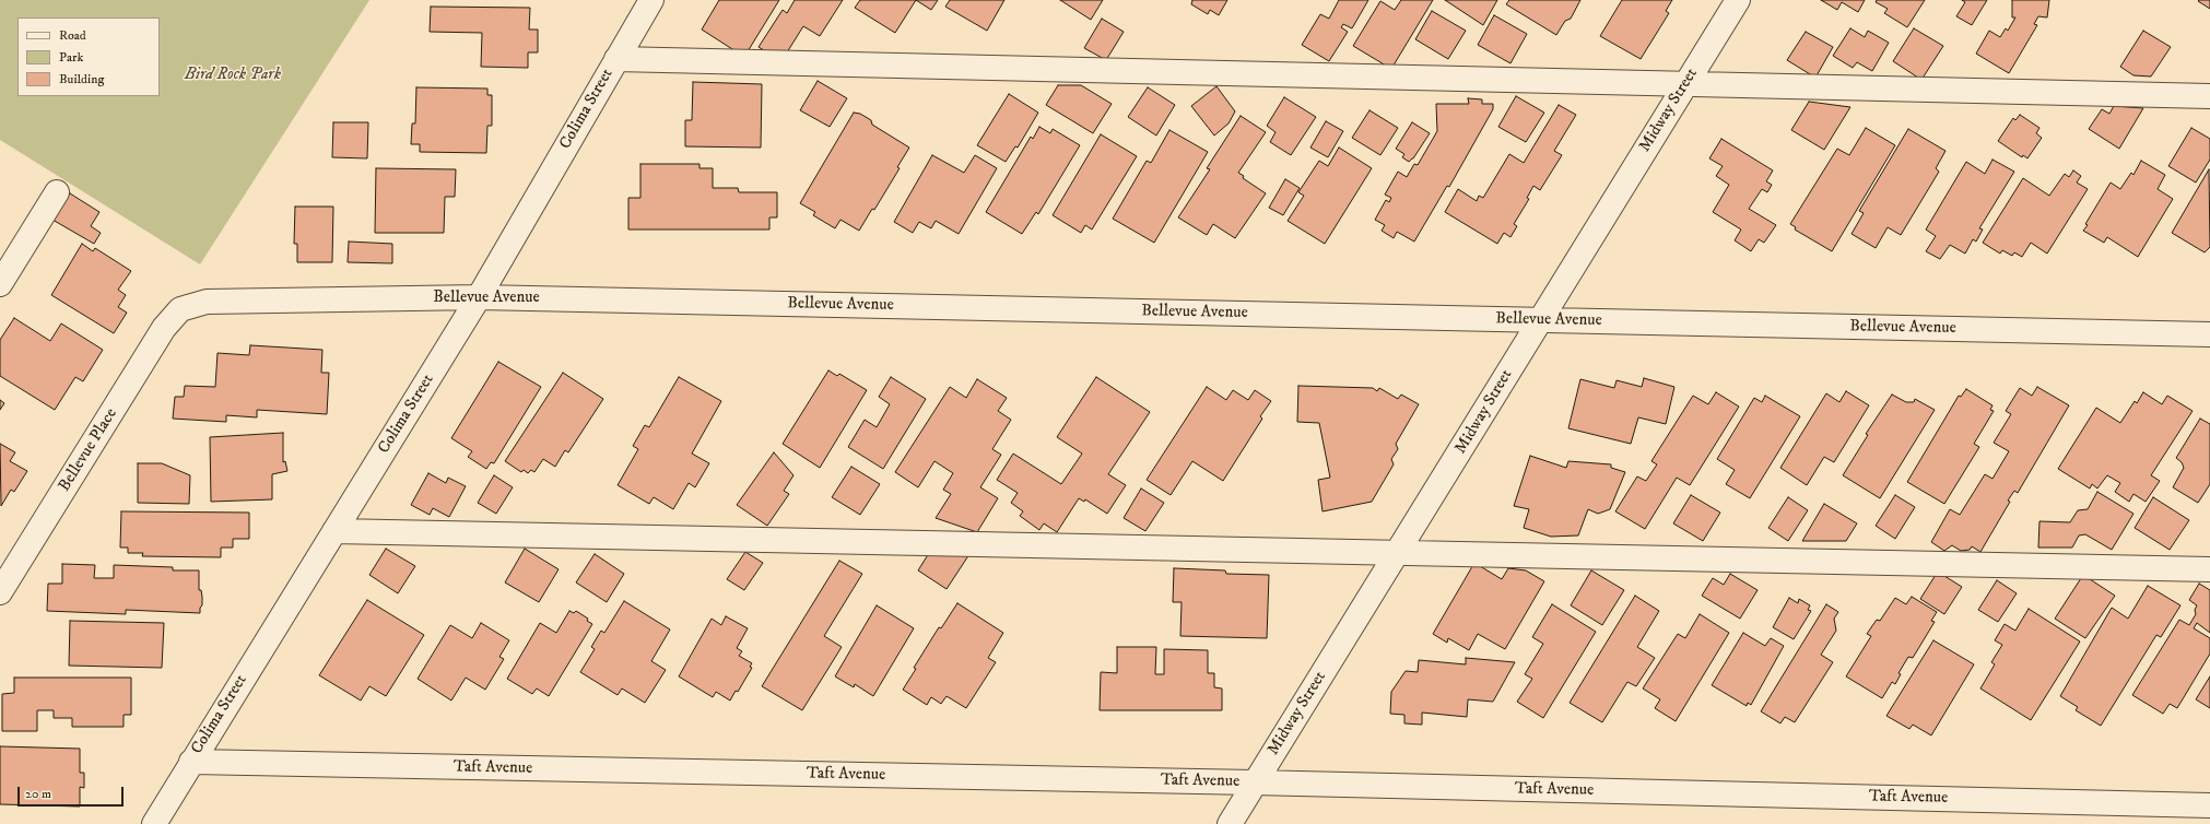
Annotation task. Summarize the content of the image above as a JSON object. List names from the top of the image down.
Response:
{
  "streets": {
    "street": [
      "Colima Street",
      "Midway Street",
      "Bellevue Avenue",
      "Bellevue Place",
      "Taft Avenue"
    ]
  },
  "crossings": [
    ["Colima Street", "Bellevue Avenue"],
    ["Colima Street", "Taft Avenue"],
    ["Midway Street", "Bellevue Avenue"],
    ["Midway Street", "Taft Avenue"],
    ["Bellevue Avenue", "Bellevue Place"]
  ],
  "parks": ["Bird Rock Park"],
  "legend": ["Road", "Park", "Building"],
  "scale_bar": "20 m"
}
